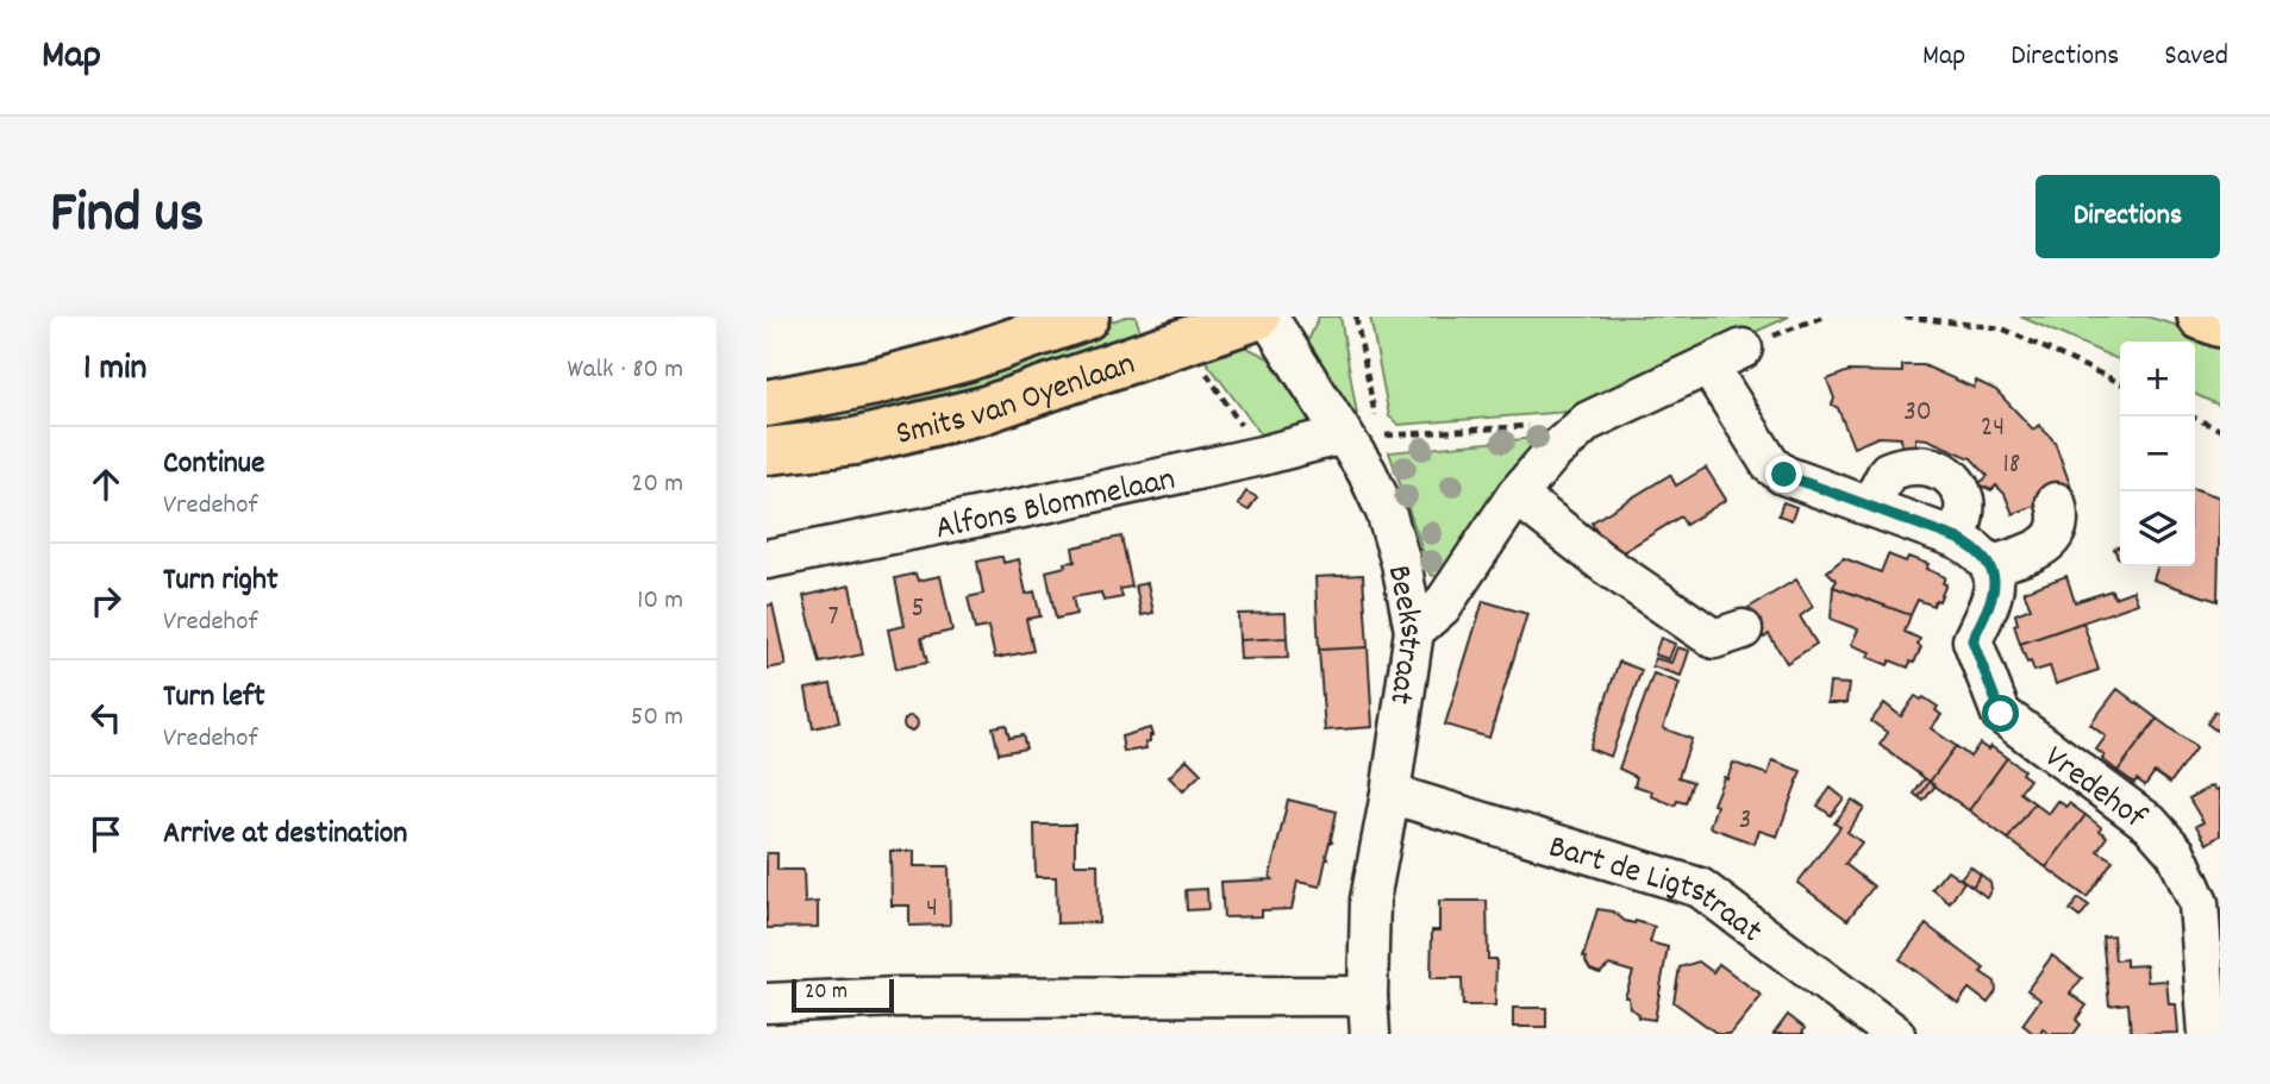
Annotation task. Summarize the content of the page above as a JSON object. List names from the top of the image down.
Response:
{
  "streets": {
    "main road": ["Smits van Oyenlaan"],
    "street": [
      "Alfons Blommelaan",
      "Beekstraat",
      "Vredehof",
      "Bart de Ligtstraat"
    ]
  },
  "crossings": [
    ["Alfons Blommelaan", "Beekstraat"],
    ["Beekstraat", "Bart de Ligtstraat"]
  ],
  "house_numbers": [
    "30",
    "24",
    "18",
    "5",
    "7",
    "3",
    "4"
  ],
  "scale_bar": "20 m",
  "page": {
    "header": "Map",
    "nav": ["Map", "Directions", "Saved"],
    "title": "Find us",
    "buttons": "Directions",
    "heading": ["1 min", "Walk · 80 m"],
    "map_buttons": ["+", "−"],
    "list": [
      ["Continue", "Vredehof", "20 m"],
      ["Turn right", "Vredehof", "10 m"],
      ["Turn left", "Vredehof", "50 m"],
      "Arrive at destination"
    ],
    "scale": "20 m"
  }
}
